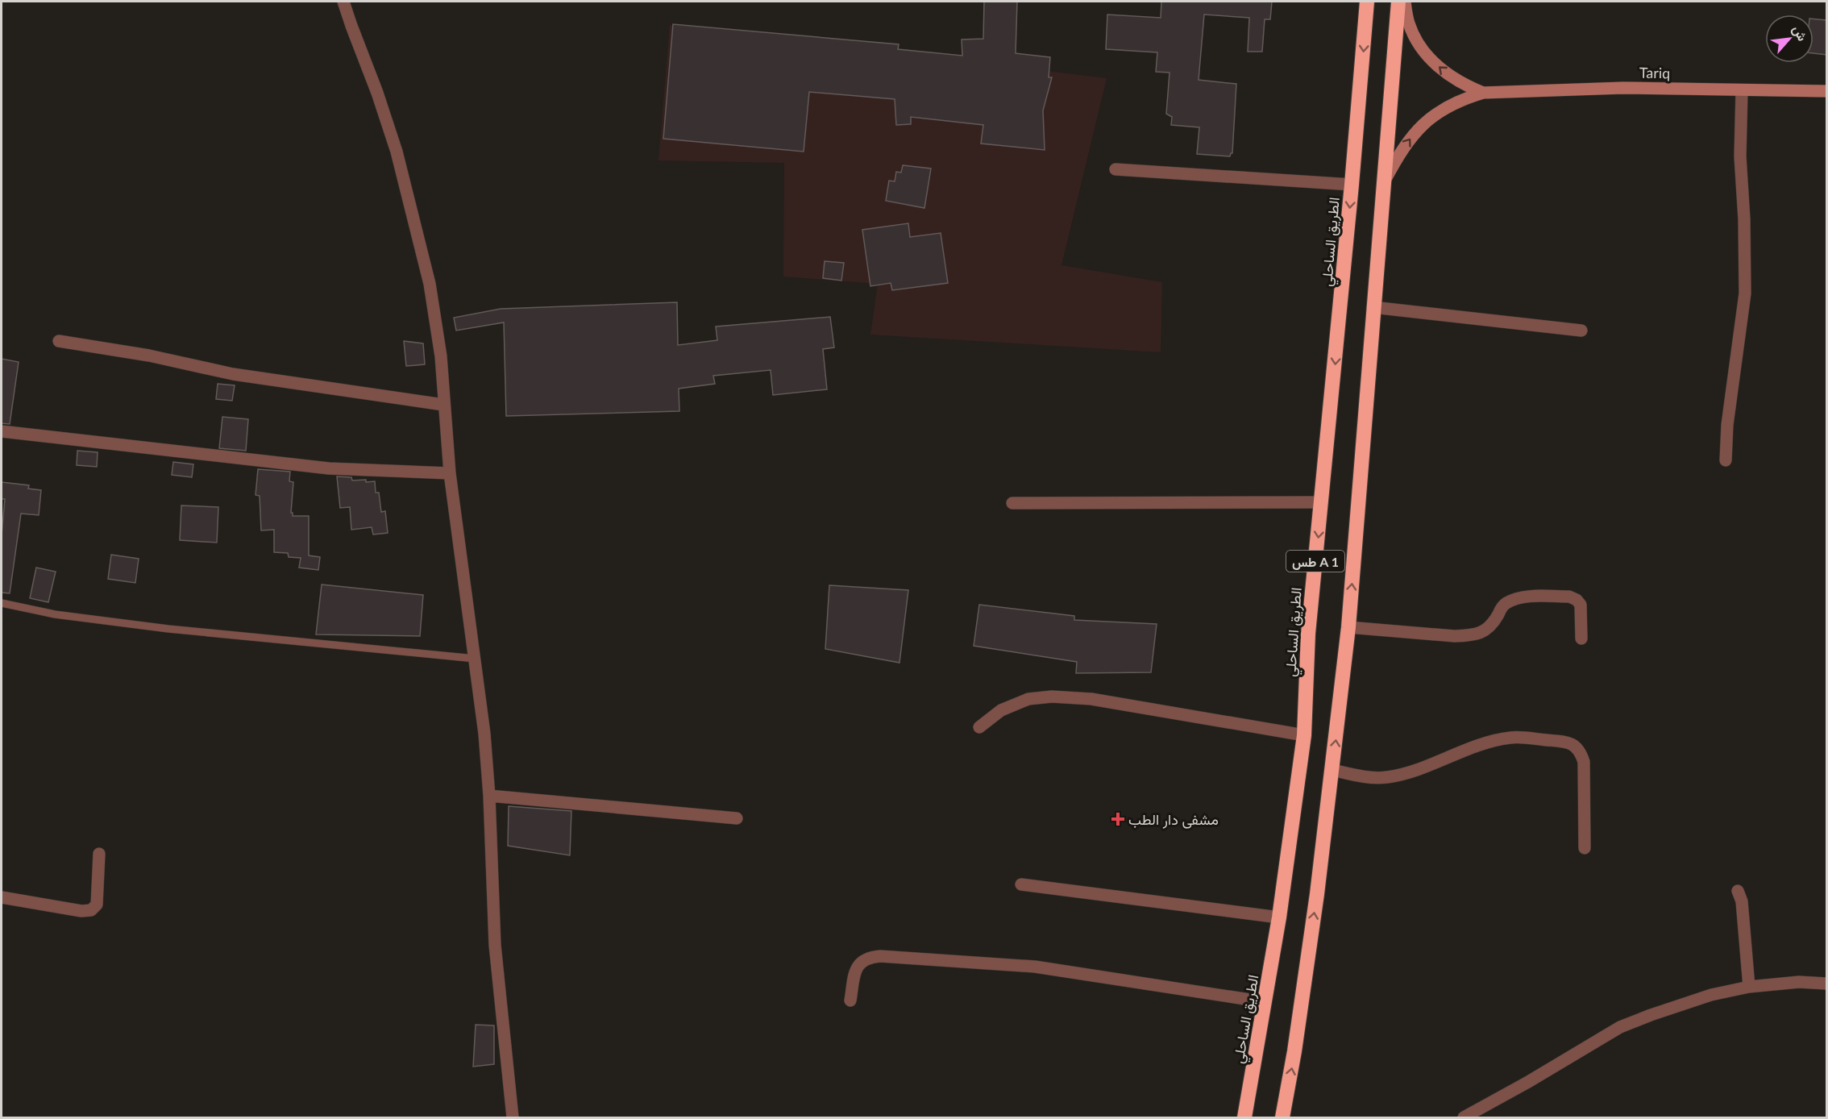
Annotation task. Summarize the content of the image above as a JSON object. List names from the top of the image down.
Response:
{
  "streets": {
    "highway": ["الطريق الساحلي", "طس A 1"],
    "main road": ["Tariq"]
  },
  "places": {
    "health": ["مشفى دار الطب"]
  },
  "north": "top right"
}
